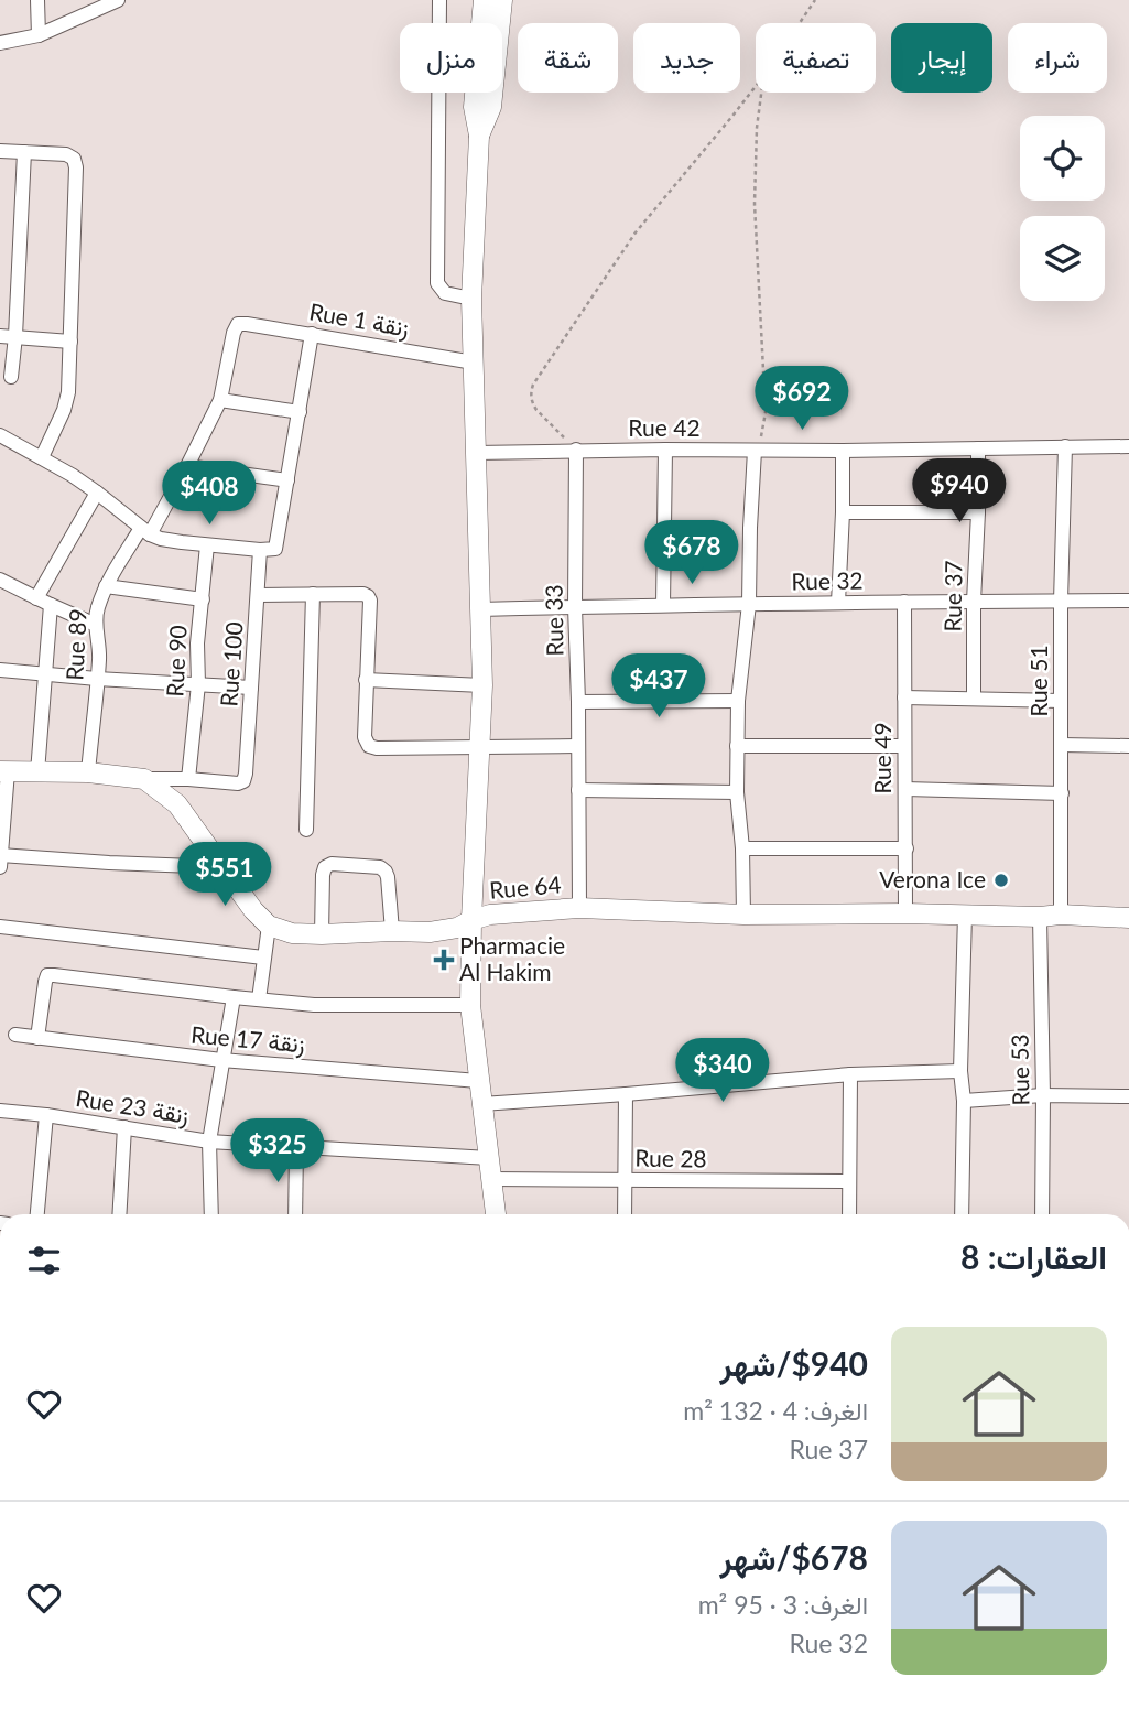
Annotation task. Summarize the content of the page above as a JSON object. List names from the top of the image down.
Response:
{
  "streets": {
    "street": [
      "Rue 1 زنقة",
      "Rue 42",
      "Rue 32",
      "Rue 37",
      "Rue 33",
      "Rue 89",
      "Rue 90",
      "Rue 100",
      "Rue 51",
      "Rue 49",
      "Rue 64",
      "Rue 17 زنقة",
      "Rue 53",
      "Rue 23 زنقة",
      "Rue 28"
    ]
  },
  "crossings": [
    ["Rue 1 زنقة", "Rue 89"],
    ["Rue 42", "Rue 37"],
    ["Rue 42", "Rue 33"],
    ["Rue 42", "Rue 51"],
    ["Rue 32", "Rue 37"],
    ["Rue 32", "Rue 33"],
    ["Rue 32", "Rue 51"],
    ["Rue 32", "Rue 49"],
    ["Rue 33", "Rue 64"],
    ["Rue 90", "Rue 100"],
    ["Rue 51", "Rue 64"],
    ["Rue 49", "Rue 64"],
    ["Rue 64", "Rue 53"]
  ],
  "places": {
    "other": ["Verona Ice"],
    "health": ["Pharmacie Al Hakim"]
  },
  "page": {
    "chip": [
      "شراء",
      "إيجار",
      "تصفية",
      "جديد",
      "شقة",
      "منزل"
    ],
    "price": [
      "$692",
      "$940",
      "$408",
      "$678",
      "$437",
      "$551",
      "$340",
      "$325"
    ],
    "heading": "العقارات: 8",
    "list": [
      {
        "name": "$940/شهر",
        "note": "الغرف: 4 · 132 m² · Rue 37"
      },
      {
        "name": "$678/شهر",
        "note": "الغرف: 3 · 95 m² · Rue 32"
      }
    ]
  }
}
